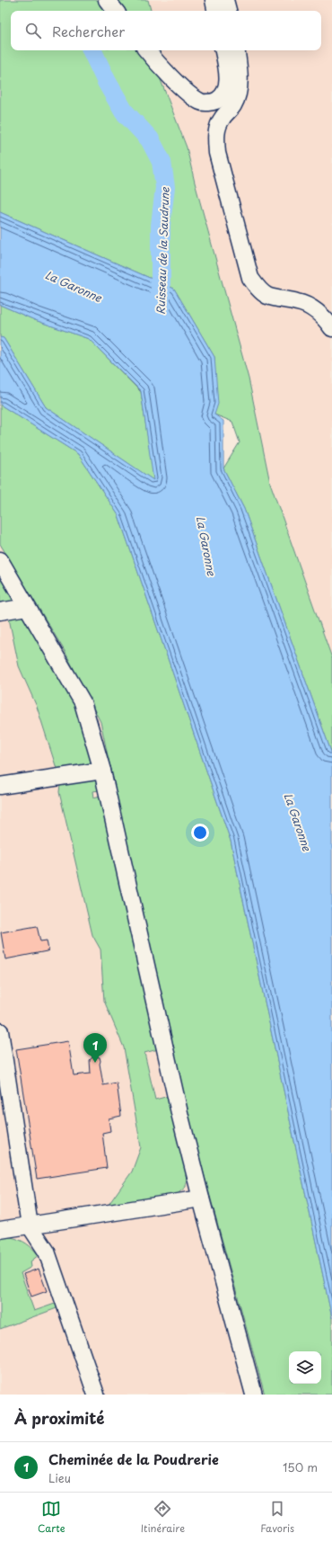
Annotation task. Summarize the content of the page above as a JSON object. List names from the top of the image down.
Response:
{
  "water": ["Ruisseau de la Saudrune", "La Garonne"],
  "page": {
    "search": "Rechercher",
    "pins": "1",
    "heading": "À proximité",
    "list": [
      {
        "mark": "1",
        "name": "Cheminée de la Poudrerie",
        "note": "Lieu",
        "value": "150 m"
      }
    ],
    "nav": ["Carte", "Itinéraire", "Favoris"]
  }
}
